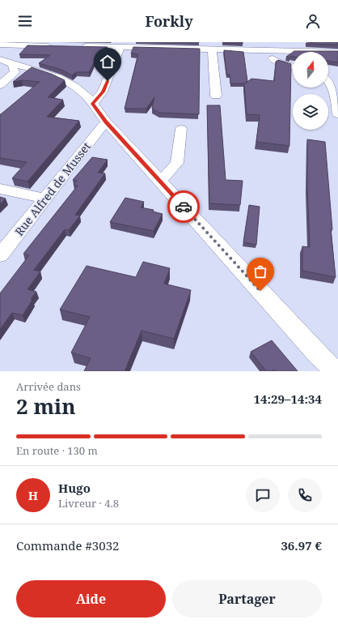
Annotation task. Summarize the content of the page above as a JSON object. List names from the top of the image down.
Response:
{
  "streets": {
    "street": ["Rue Alfred de Musset"]
  },
  "north": "top",
  "page": {
    "header": "Forkly",
    "heading": ["2 min", "Arrivée dans", "14:29–14:34"],
    "panel": [
      "Hugo",
      "Livreur · 4.8",
      "Commande #3032",
      "36.97 €"
    ],
    "bar": "En route · 130 m",
    "round": "H",
    "buttons": ["Aide", "Partager"]
  }
}
